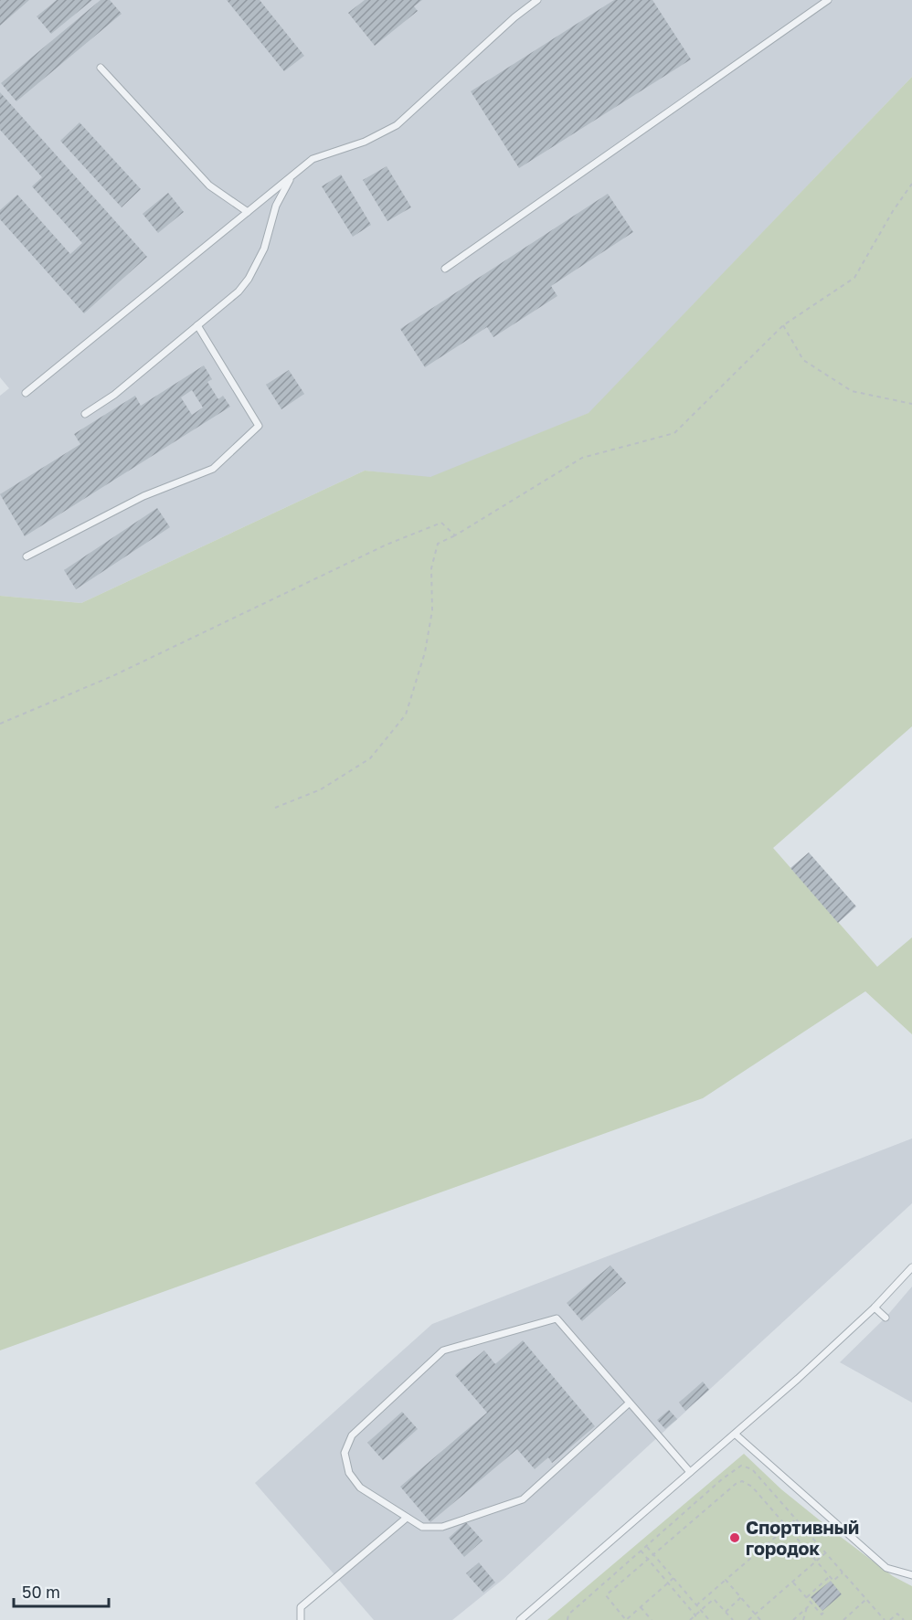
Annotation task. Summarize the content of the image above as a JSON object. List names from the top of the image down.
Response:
{
  "places": ["Спортивный городок"],
  "scale_bar": "50 m"
}
